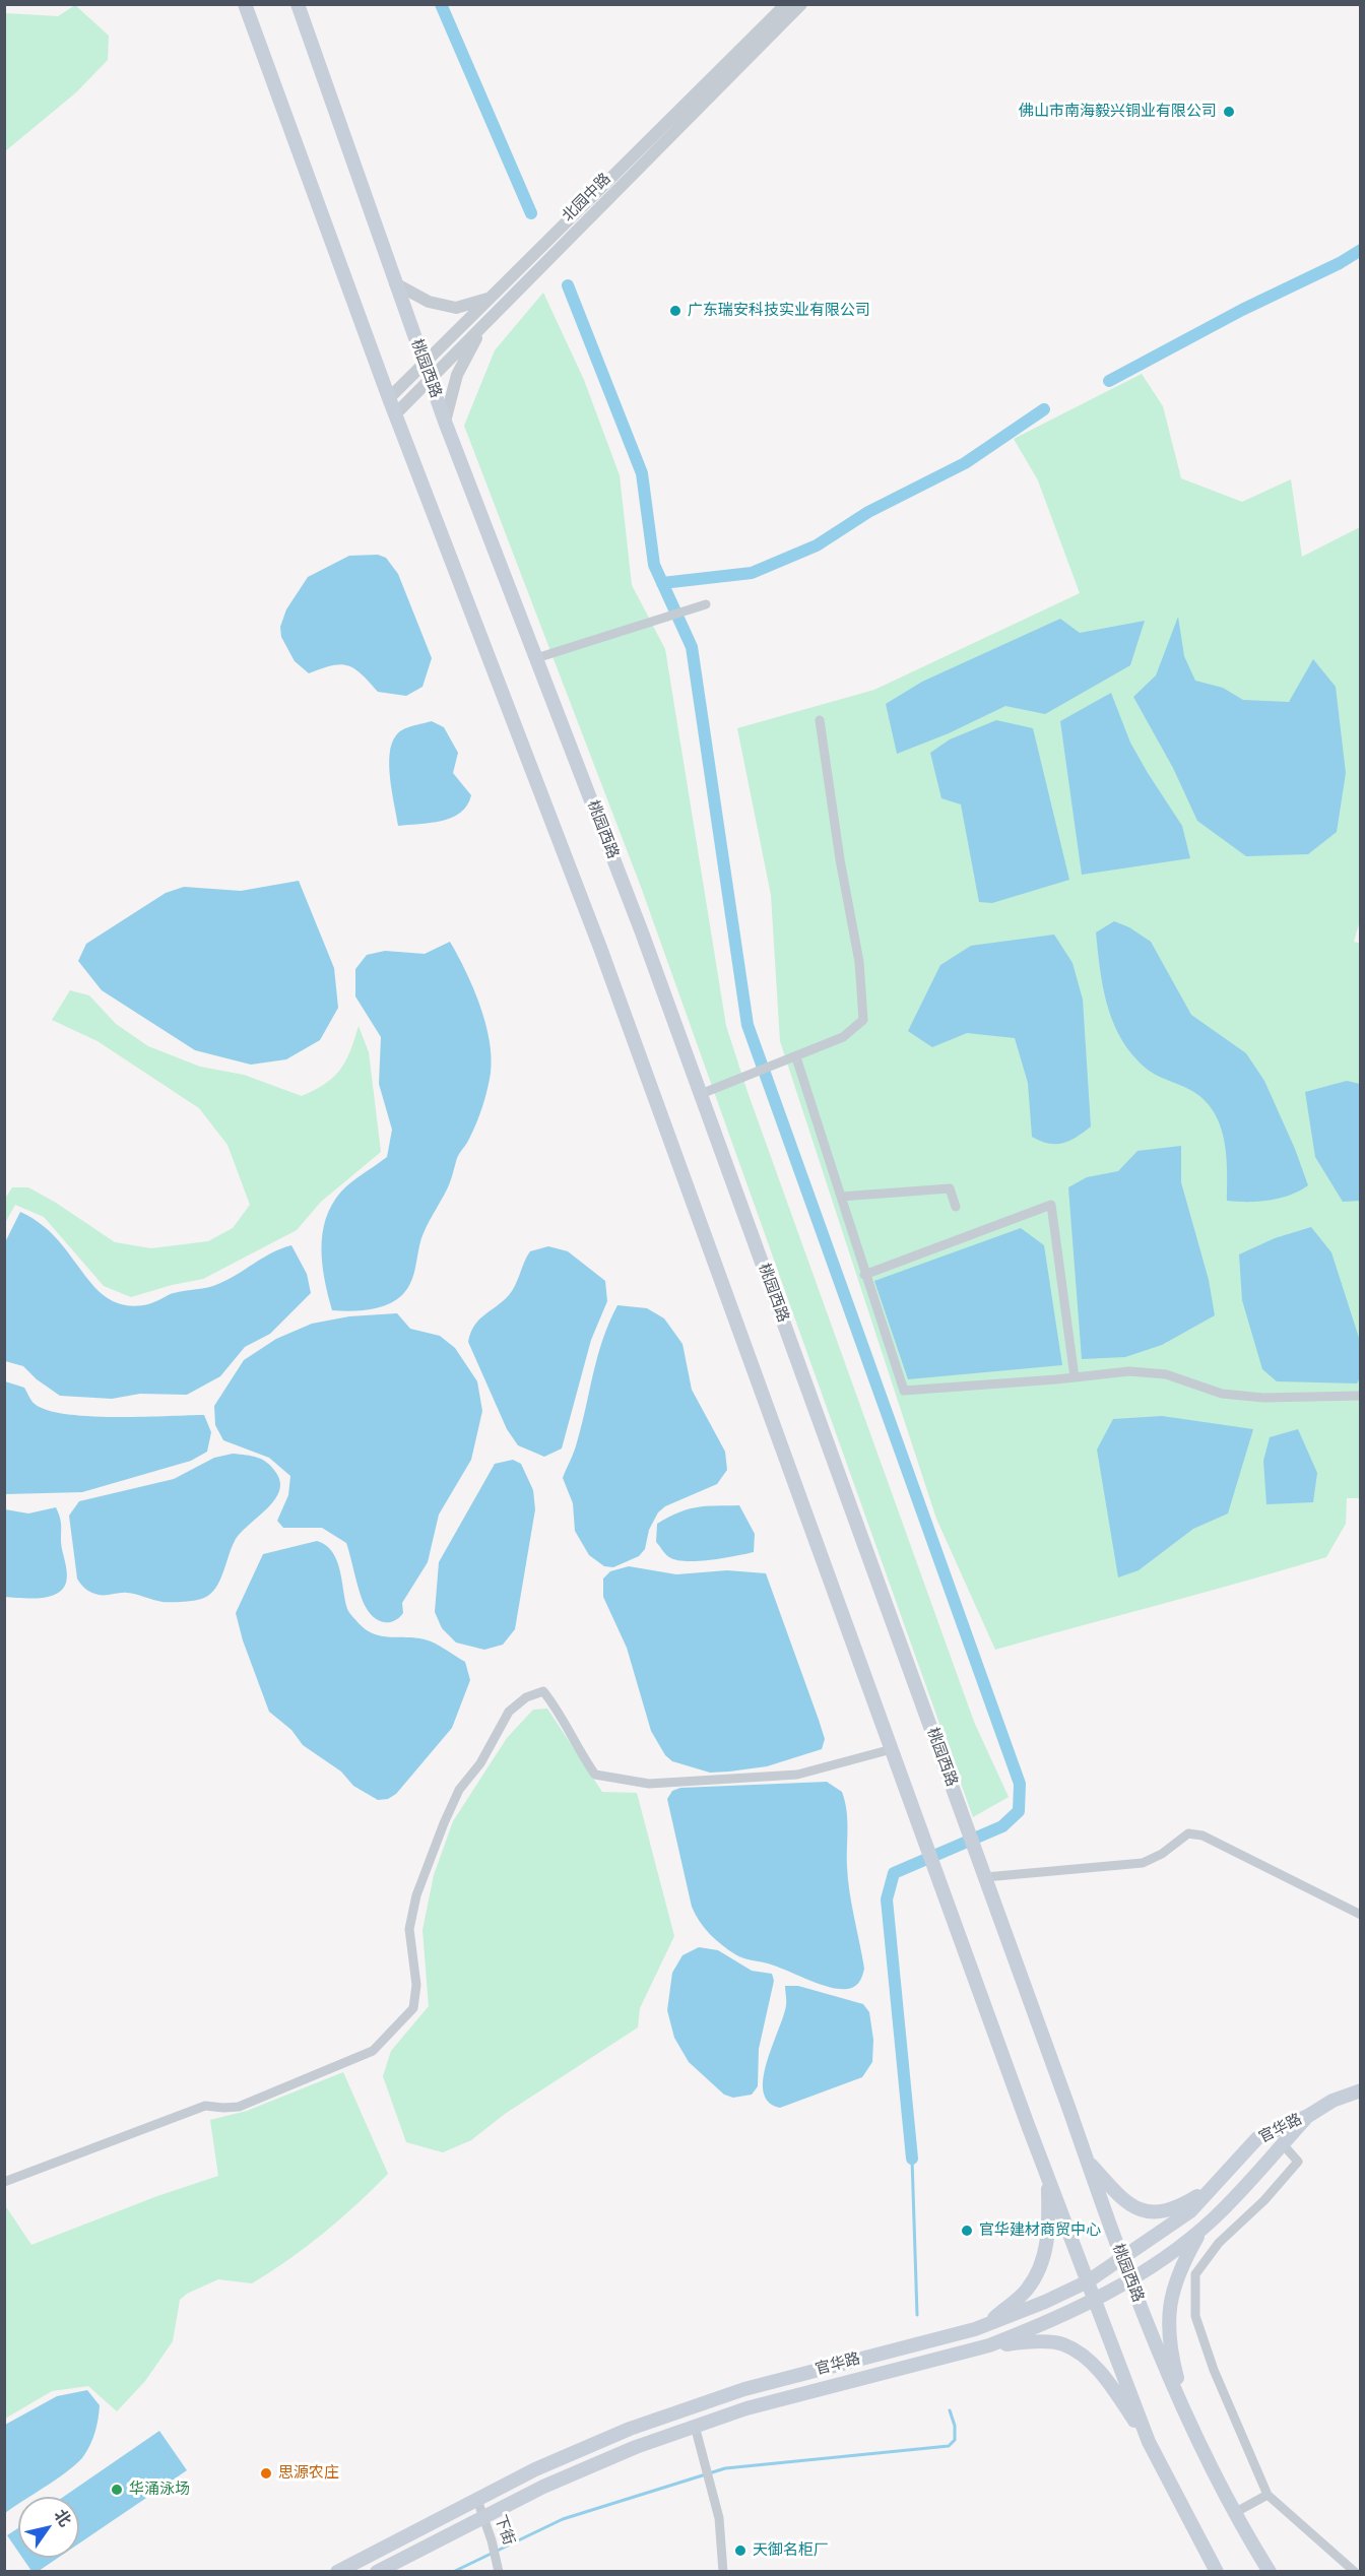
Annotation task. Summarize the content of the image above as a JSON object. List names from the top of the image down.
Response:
{
  "streets": {
    "main road": ["桃园西路", "官华路"],
    "street": ["北园中路", "下街"]
  },
  "crossings": [
    ["北园中路", "桃园西路"],
    ["桃园西路", "官华路"],
    ["官华路", "下街"]
  ],
  "places": [
    "佛山市南海毅兴铜业有限公司",
    "广东瑞安科技实业有限公司",
    "官华建材商贸中心",
    "思源农庄",
    "华涌泳场",
    "天御名柜厂"
  ],
  "north": "top right"
}
